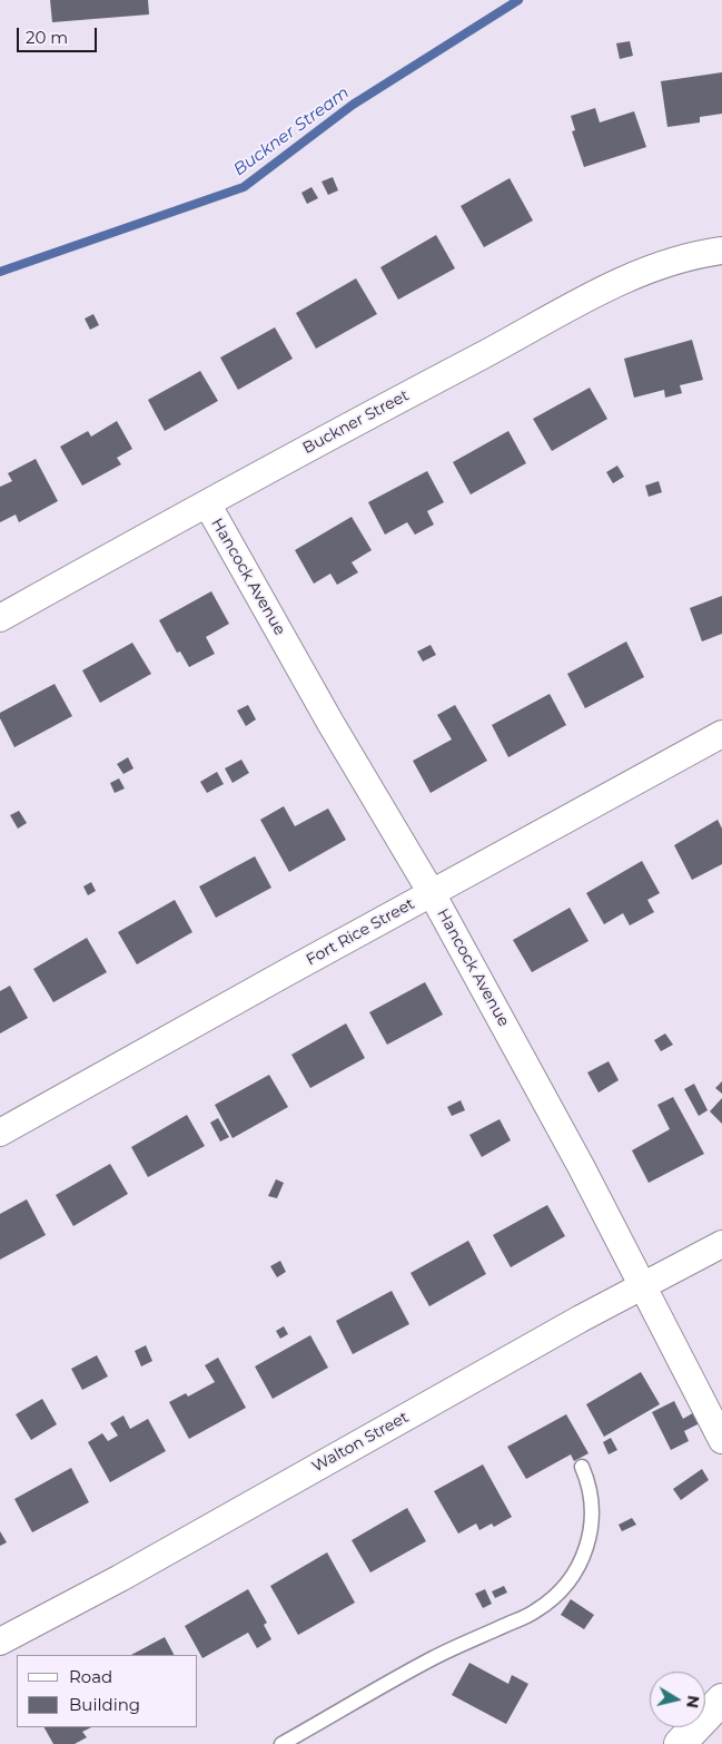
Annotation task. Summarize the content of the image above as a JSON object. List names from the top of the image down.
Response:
{
  "streets": {
    "street": [
      "Buckner Street",
      "Hancock Avenue",
      "Fort Rice Street",
      "Walton Street"
    ]
  },
  "crossings": [
    ["Buckner Street", "Hancock Avenue"],
    ["Hancock Avenue", "Fort Rice Street"],
    ["Hancock Avenue", "Walton Street"]
  ],
  "water": ["Buckner Stream"],
  "legend": ["Road", "Building"],
  "scale_bar": "20 m",
  "north": "right"
}
